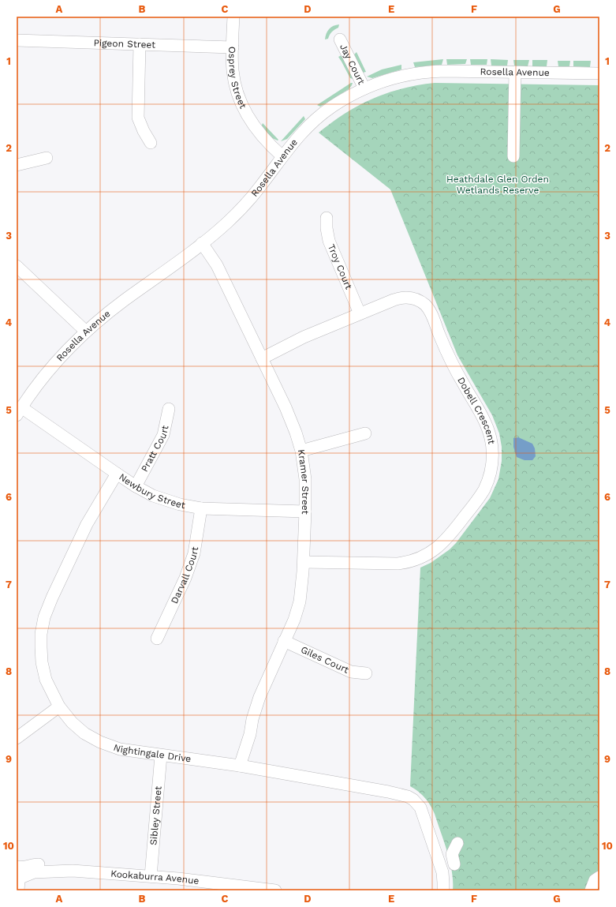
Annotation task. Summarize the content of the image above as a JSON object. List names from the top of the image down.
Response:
{
  "streets": {
    "street": [
      "Pigeon Street",
      "Jay Court",
      "Rosella Avenue",
      "Osprey Street",
      "Troy Court",
      "Dobell Crescent",
      "Pratt Court",
      "Kramer Street",
      "Newbury Street",
      "Darvall Court",
      "Giles Court",
      "Nightingale Drive",
      "Sibley Street",
      "Kookaburra Avenue"
    ]
  },
  "crossings": [
    ["Pigeon Street", "Osprey Street"],
    ["Jay Court", "Rosella Avenue"],
    ["Rosella Avenue", "Osprey Street"],
    ["Rosella Avenue", "Kramer Street"],
    ["Rosella Avenue", "Newbury Street"],
    ["Troy Court", "Dobell Crescent"],
    ["Dobell Crescent", "Kramer Street"],
    ["Pratt Court", "Newbury Street"],
    ["Kramer Street", "Newbury Street"],
    ["Kramer Street", "Giles Court"],
    ["Kramer Street", "Nightingale Drive"],
    ["Newbury Street", "Darvall Court"],
    ["Newbury Street", "Nightingale Drive"],
    ["Nightingale Drive", "Sibley Street"],
    ["Sibley Street", "Kookaburra Avenue"]
  ],
  "parks": ["Heathdale Glen Orden Wetlands Reserve"],
  "grid": {
    "columns": [
      "A",
      "B",
      "C",
      "D",
      "E",
      "F",
      "G"
    ],
    "rows": [
      "1",
      "2",
      "3",
      "4",
      "5",
      "6",
      "7",
      "8",
      "9",
      "10"
    ]
  }
}
